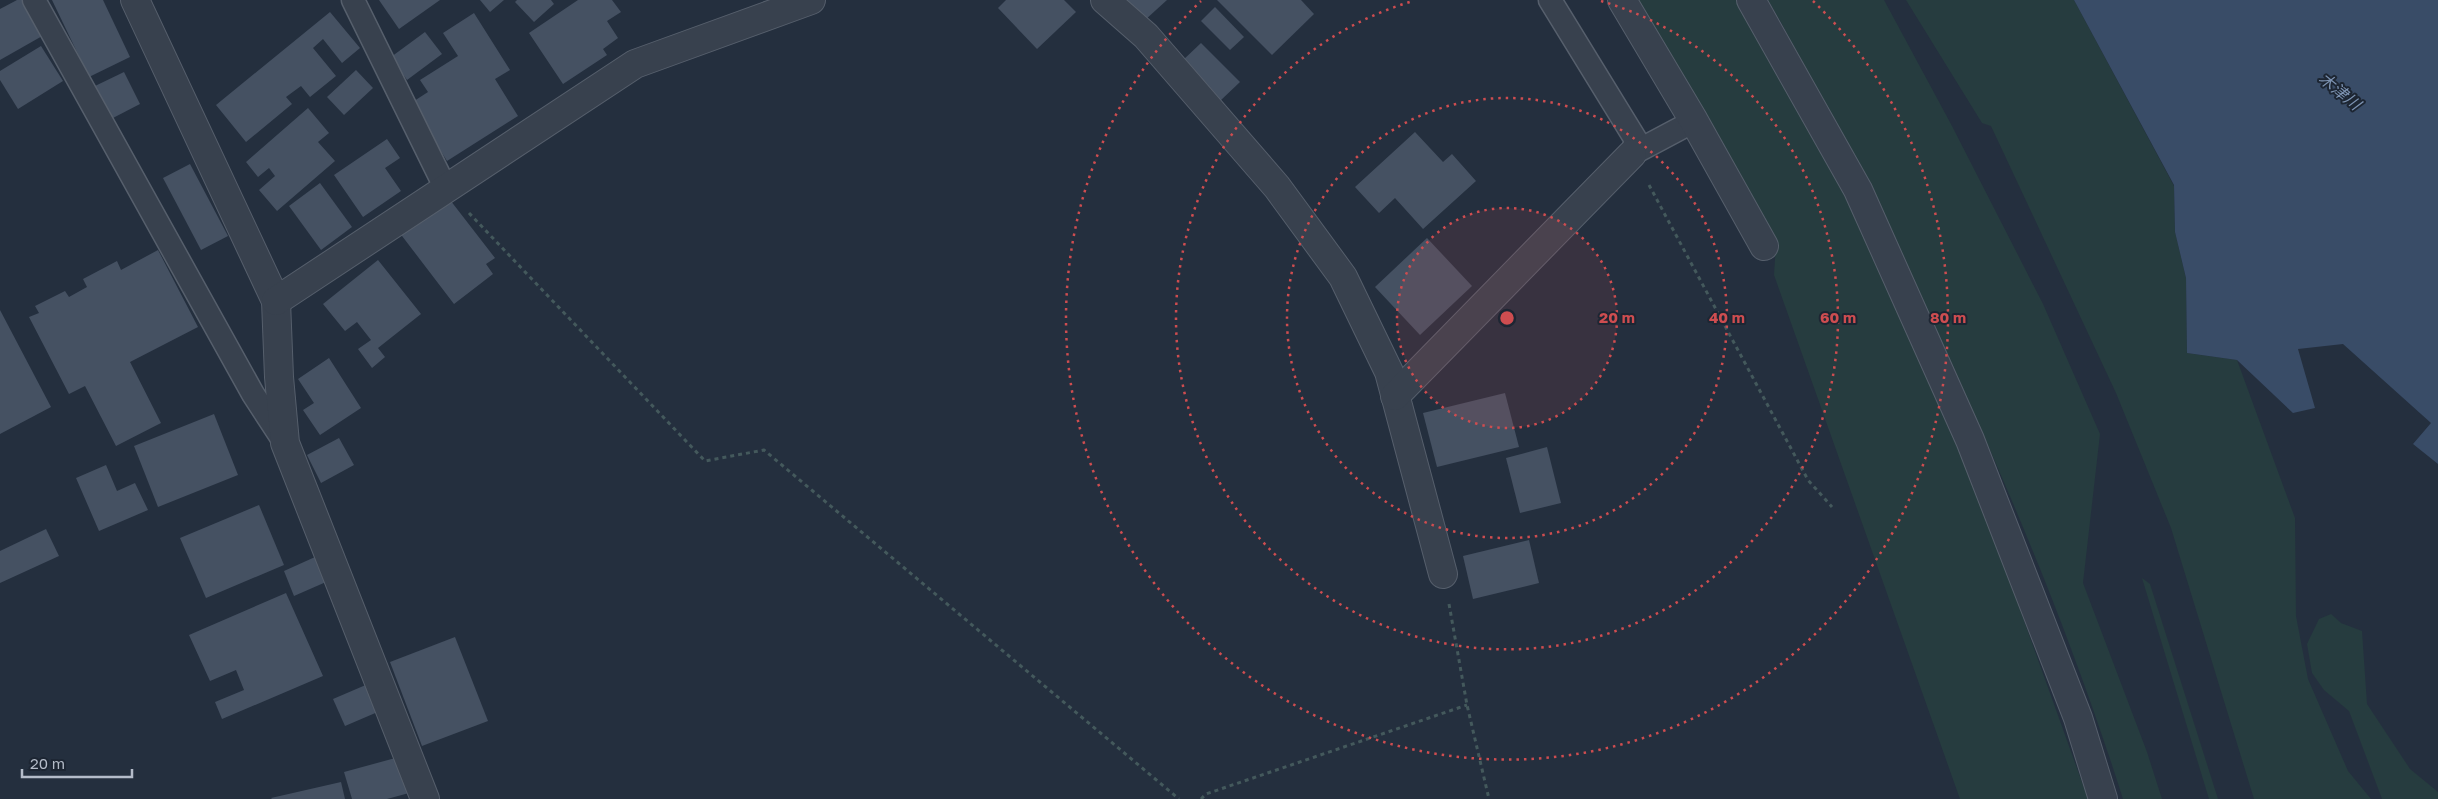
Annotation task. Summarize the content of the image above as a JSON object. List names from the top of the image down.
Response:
{
  "water": ["木津川"],
  "scale_bar": "20 m",
  "rings": [
    "20 m",
    "40 m",
    "60 m",
    "80 m"
  ]
}
